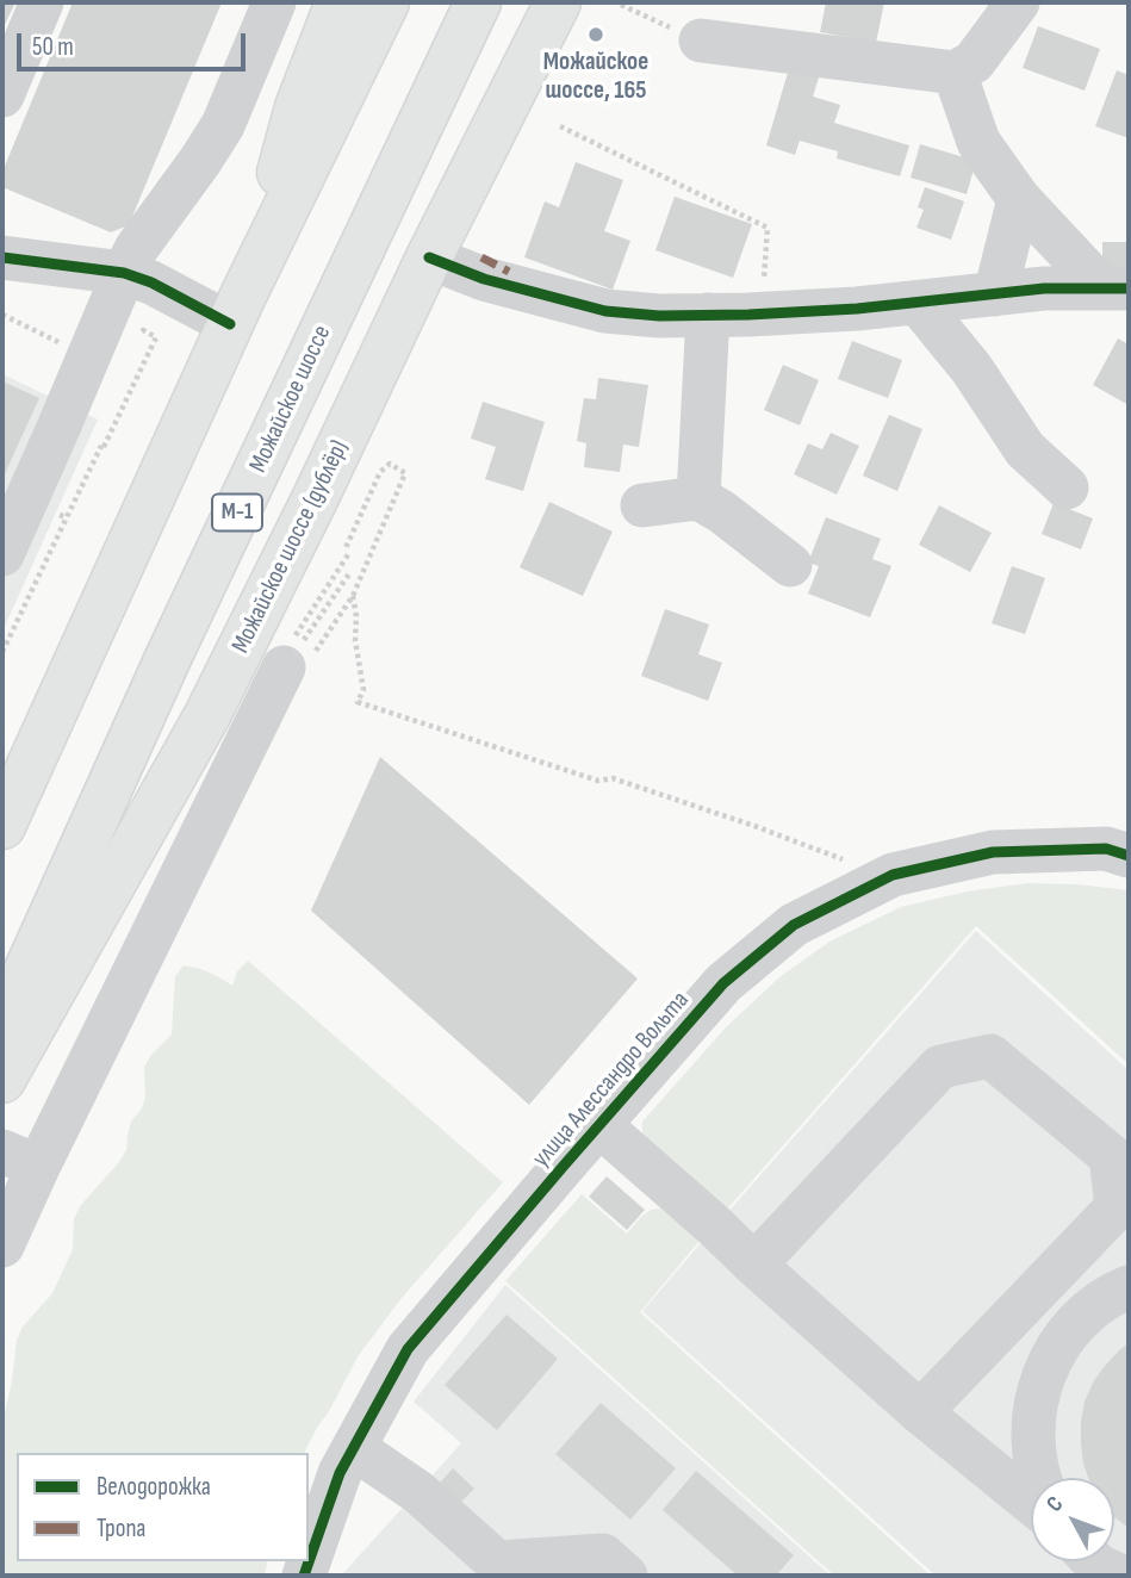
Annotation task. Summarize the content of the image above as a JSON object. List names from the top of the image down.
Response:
{
  "streets": {
    "main road": ["Можайское шоссе", "М-1", "Можайское шоссе (дублёр)"],
    "street": ["улица Алессандро Вольта"]
  },
  "places": ["Можайское шоссе, 165"],
  "legend": ["Велодорожка", "Тропа"],
  "scale_bar": "50 m",
  "north": "top left"
}
